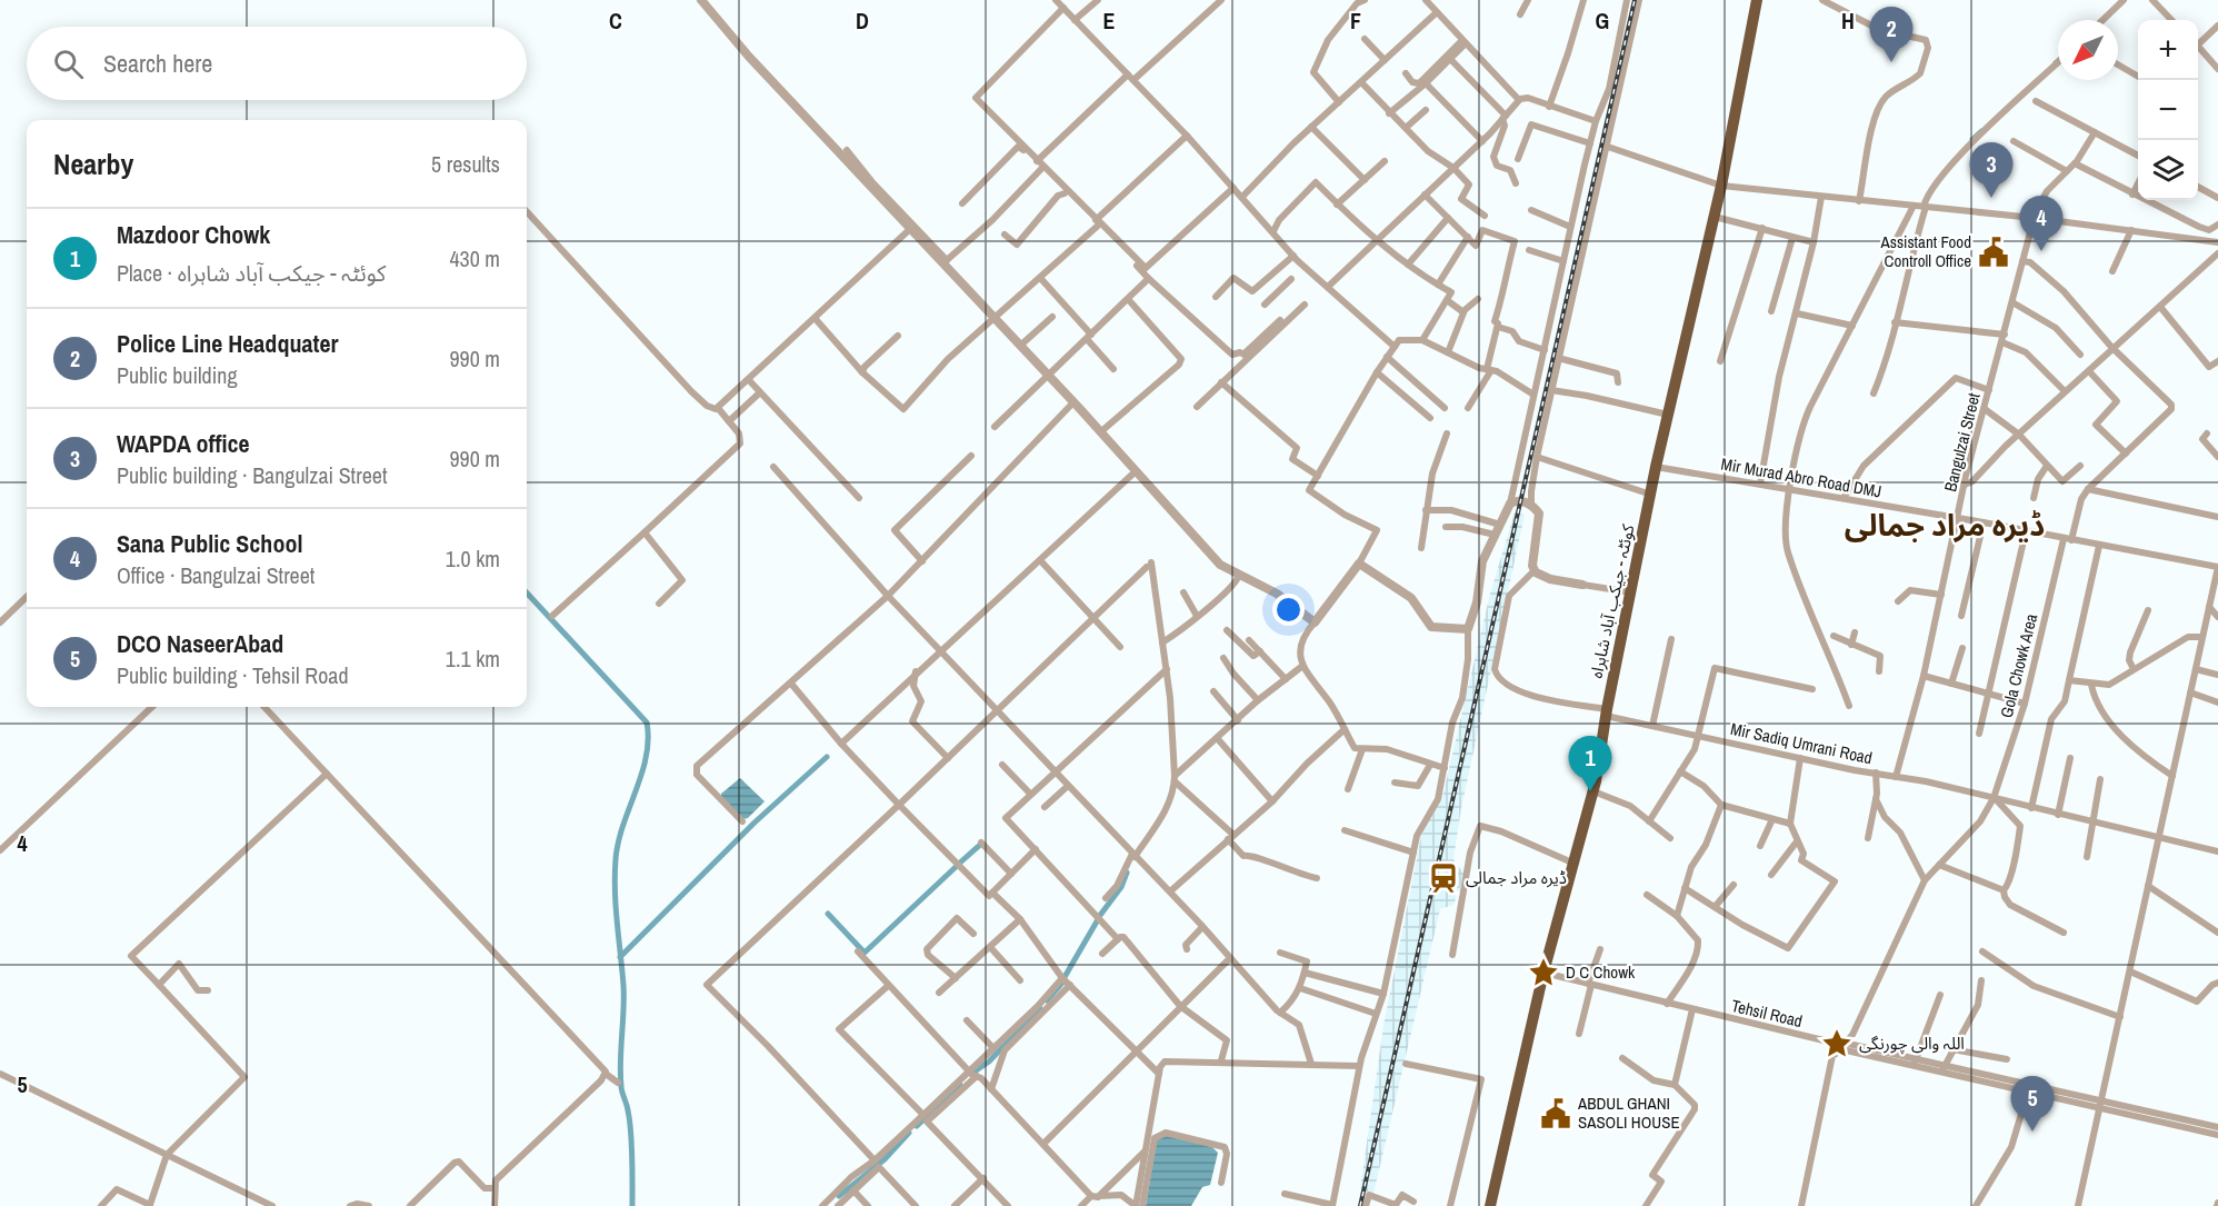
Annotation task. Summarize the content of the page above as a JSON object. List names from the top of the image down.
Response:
{
  "streets": {
    "highway": ["کوئٹہ - جیکب آباد شاہراہ"],
    "street": [
      "Bangulzai Street",
      "Mir Murad Abro Road DMJ",
      "Gola Chowk Area",
      "Mir Sadiq Umrani Road",
      "Tehsil Road"
    ]
  },
  "crossings": [
    ["Bangulzai Street", "Mir Murad Abro Road DMJ"],
    ["Bangulzai Street", "Mir Sadiq Umrani Road"],
    ["Mir Murad Abro Road DMJ", "کوئٹہ - جیکب آباد شاہراہ"],
    ["Mir Murad Abro Road DMJ", "Gola Chowk Area"],
    ["کوئٹہ - جیکب آباد شاہراہ", "Mir Sadiq Umrani Road"],
    ["کوئٹہ - جیکب آباد شاہراہ", "Tehsil Road"],
    ["Gola Chowk Area", "Mir Sadiq Umrani Road"],
    ["Gola Chowk Area", "Tehsil Road"]
  ],
  "districts": ["ڈیرہ مراد جمالی"],
  "places": {
    "public building": ["Assistant Food Controll Office", "ABDUL GHANI SASOLI HOUSE"],
    "station": ["ڈیرہ مراد جمالی"],
    "place": ["D C Chowk", "اللہ والی چورنگی"]
  },
  "north": "bottom left",
  "page": {
    "pins": [
      "2",
      "3",
      "4",
      "1",
      "5"
    ],
    "map_buttons": ["+", "−"],
    "search": "Search here",
    "heading": ["Nearby", "5 results"],
    "list": [
      {
        "mark": "1",
        "name": "Mazdoor Chowk",
        "note": "Place · کوئٹہ - جیکب آباد شاہراہ",
        "value": "430 m"
      },
      {
        "mark": "2",
        "name": "Police Line Headquater",
        "note": "Public building",
        "value": "990 m"
      },
      {
        "mark": "3",
        "name": "WAPDA office",
        "note": "Public building · Bangulzai Street",
        "value": "990 m"
      },
      {
        "mark": "4",
        "name": "Sana Public School",
        "note": "Office · Bangulzai Street",
        "value": "1.0 km"
      },
      {
        "mark": "5",
        "name": "DCO NaseerAbad",
        "note": "Public building · Tehsil Road",
        "value": "1.1 km"
      }
    ]
  },
  "grid": {
    "columns": [
      "C",
      "D",
      "E",
      "F",
      "G",
      "H"
    ],
    "rows": ["4", "5"]
  }
}
